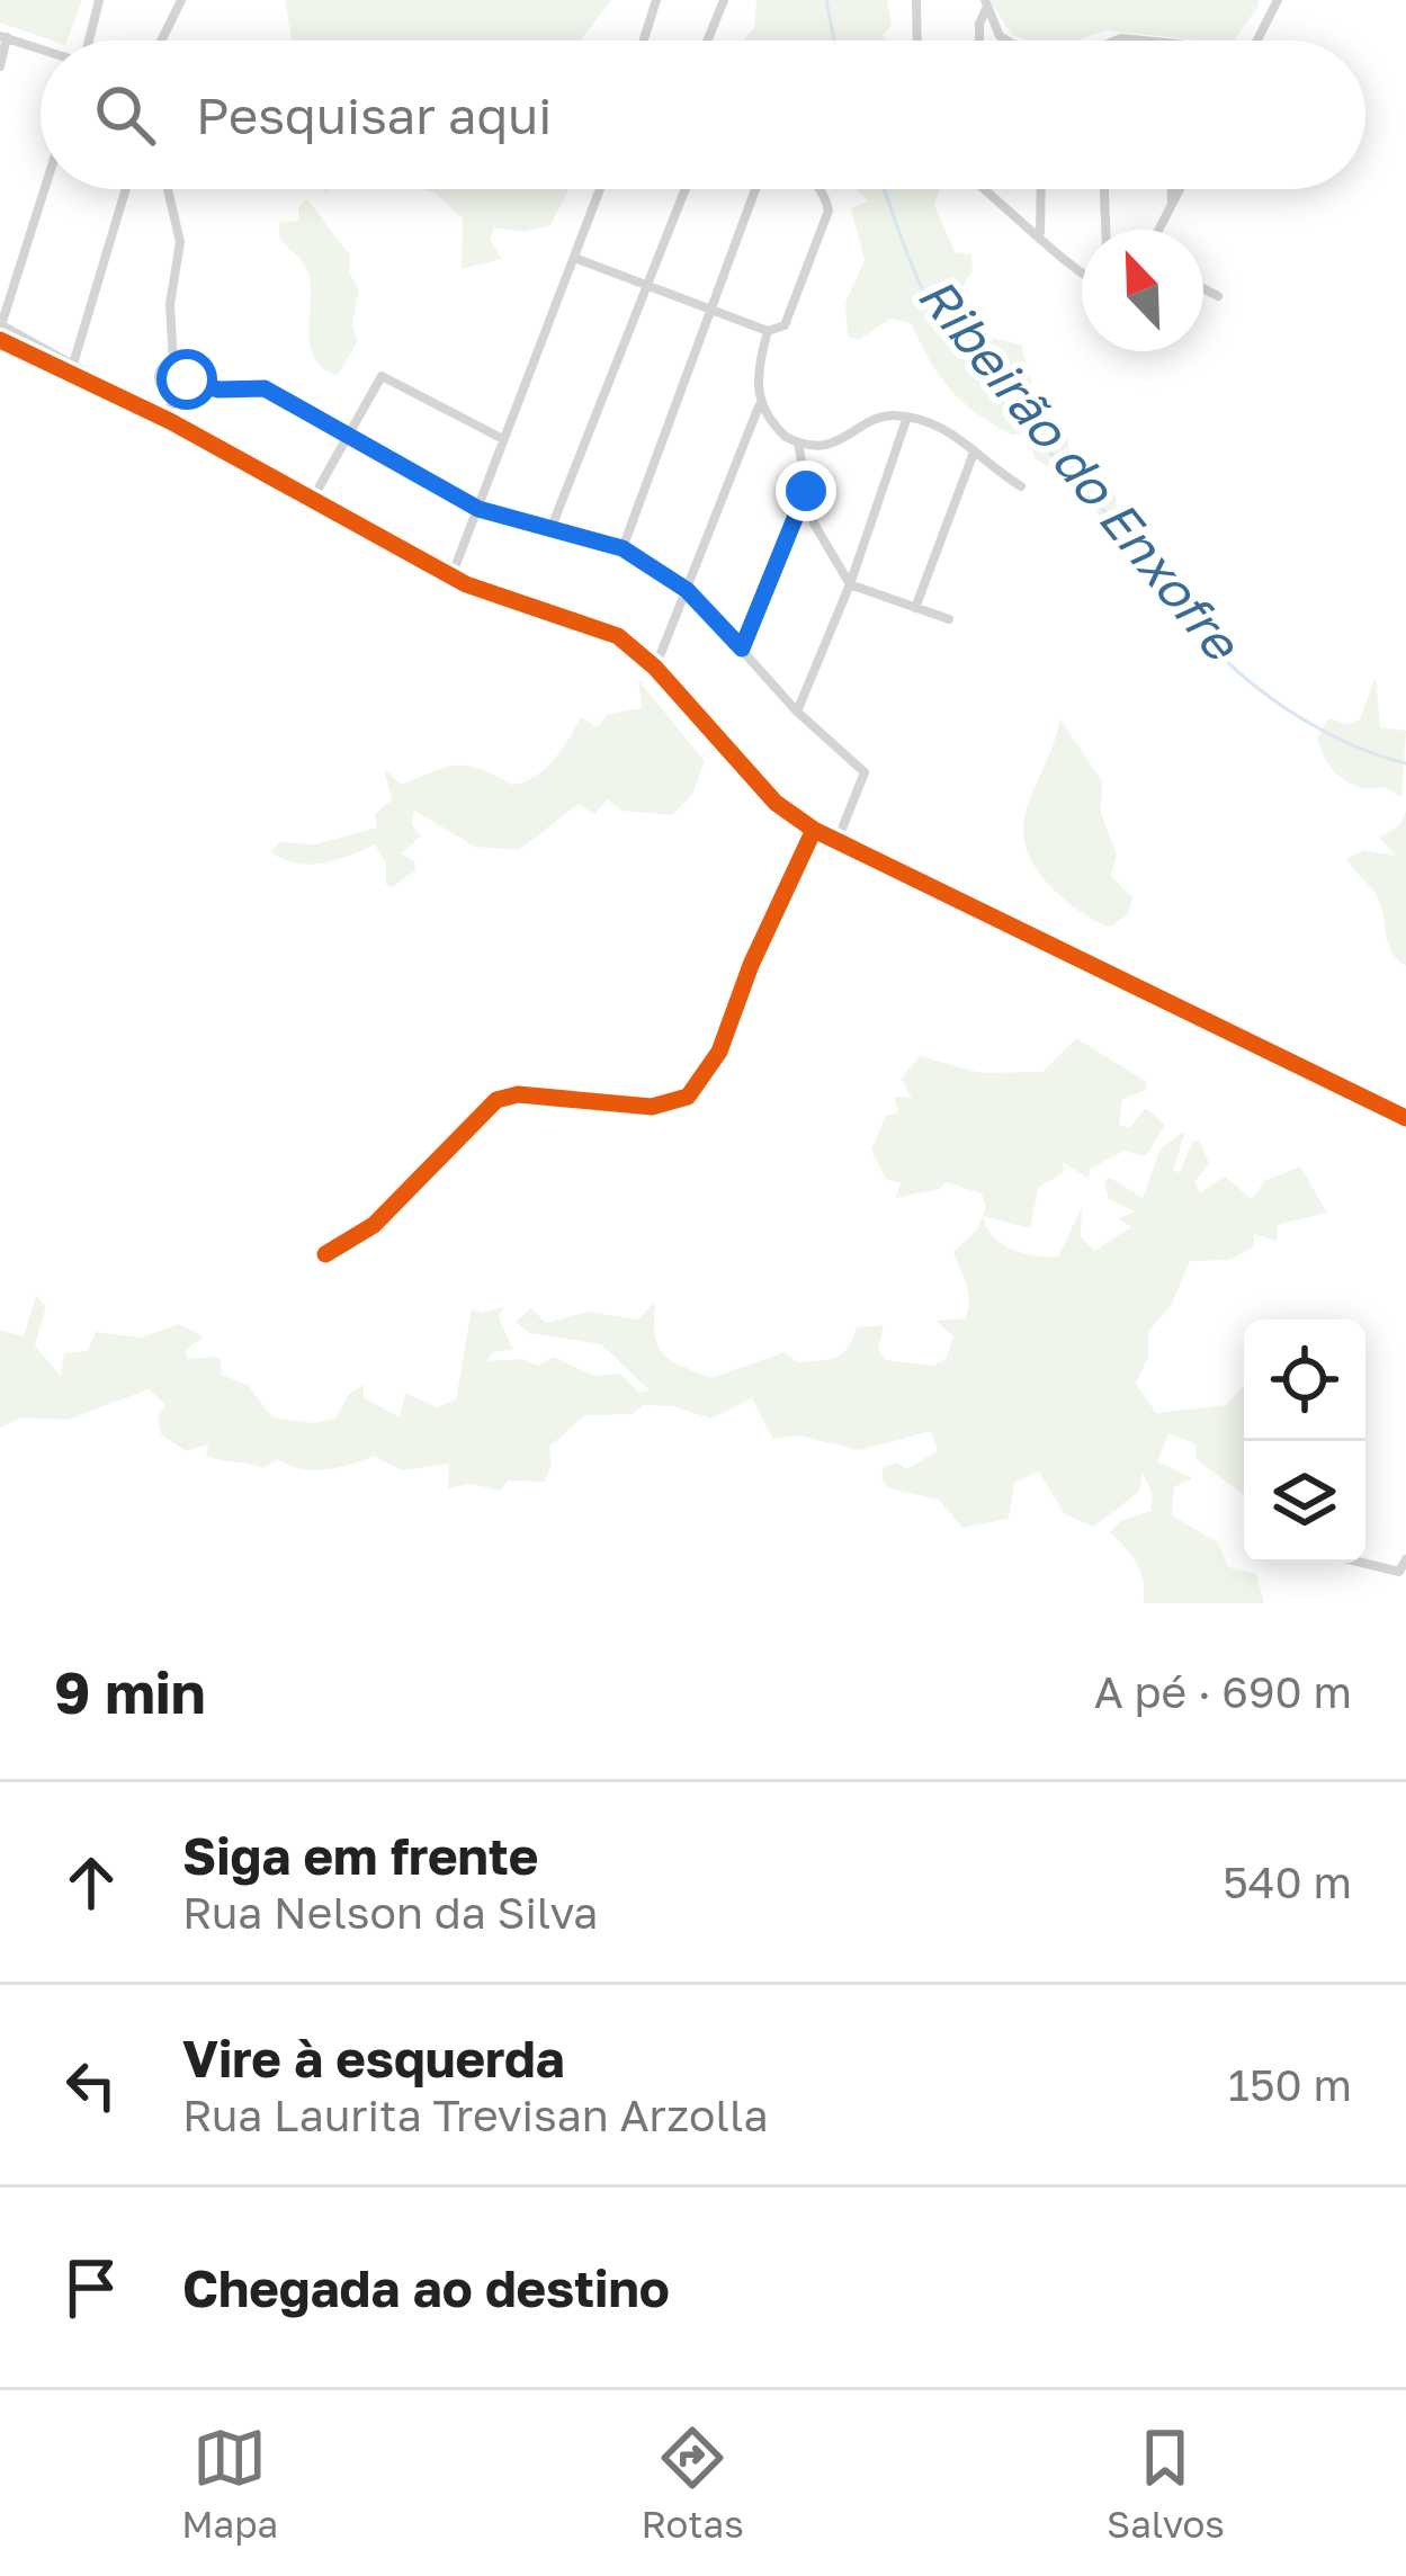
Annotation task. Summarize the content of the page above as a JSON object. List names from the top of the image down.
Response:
{
  "water": ["Ribeirão do Enxofre"],
  "north": "top left",
  "page": {
    "search": "Pesquisar aqui",
    "heading": ["9 min", "A pé · 690 m"],
    "list": [
      ["Siga em frente", "Rua Nelson da Silva", "540 m"],
      ["Vire à esquerda", "Rua Laurita Trevisan Arzolla", "150 m"],
      "Chegada ao destino"
    ],
    "nav": ["Mapa", "Rotas", "Salvos"]
  }
}
